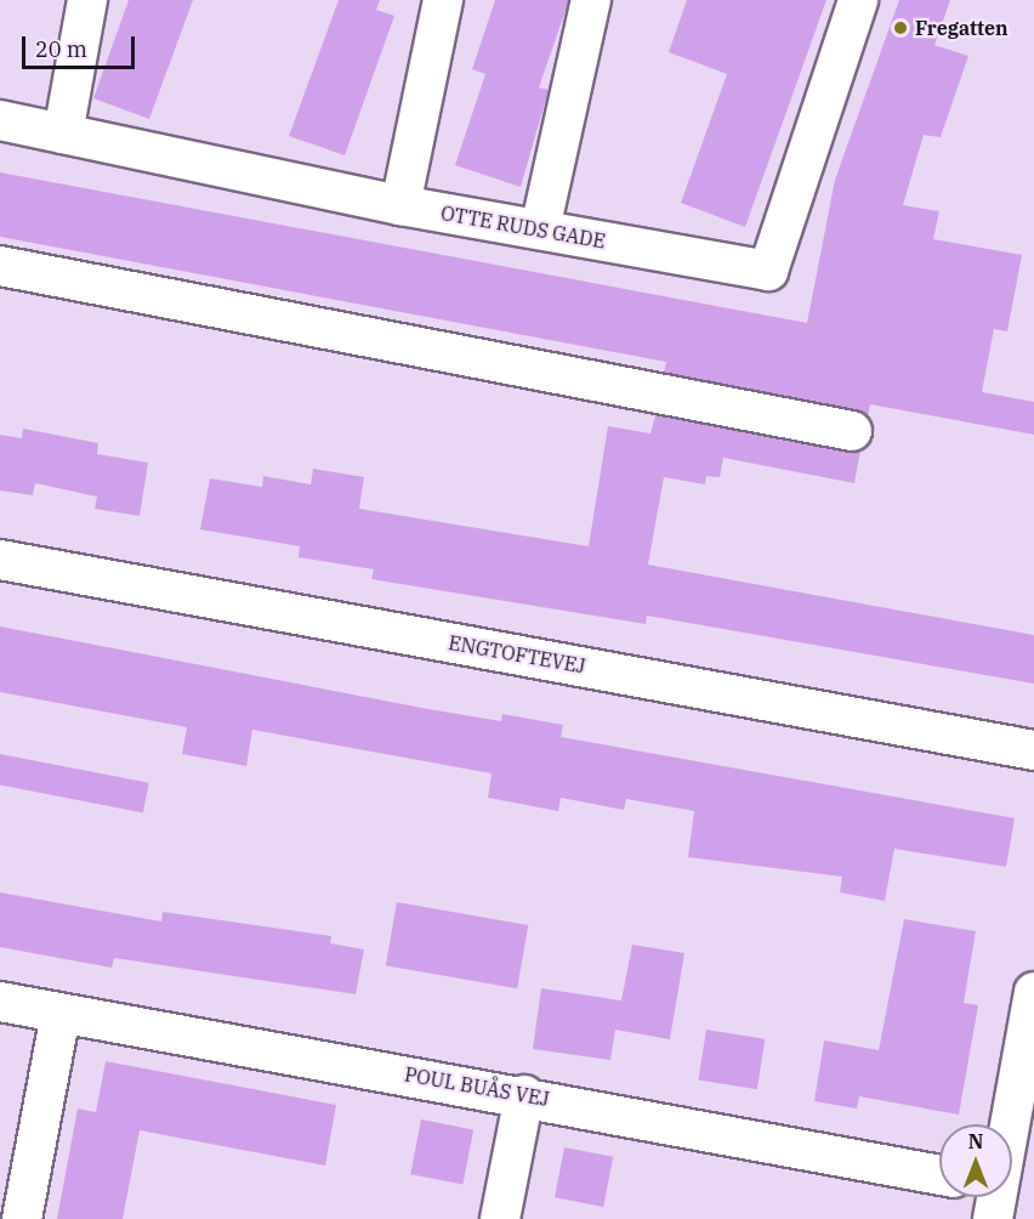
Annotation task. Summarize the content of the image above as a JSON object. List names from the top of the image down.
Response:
{
  "streets": {
    "street": ["OTTE RUDS GADE", "ENGTOFTEVEJ", "POUL BUÅS VEJ"]
  },
  "places": ["Fregatten"],
  "scale_bar": "20 m",
  "north": "top"
}
